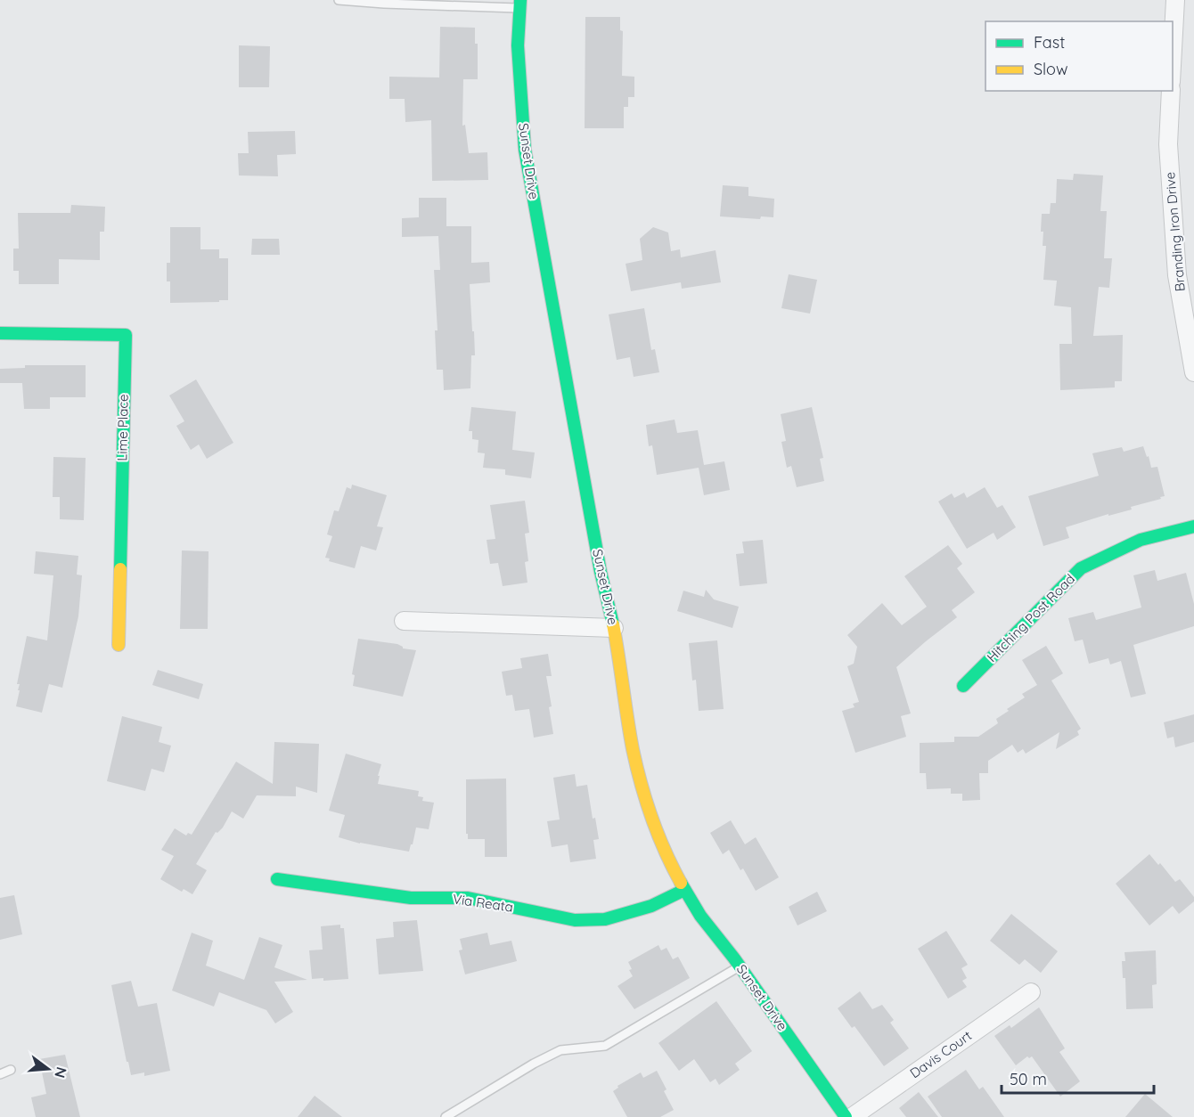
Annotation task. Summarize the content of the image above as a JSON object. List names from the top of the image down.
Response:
{
  "streets": {
    "main road": [
      "Sunset Drive",
      "Lime Place",
      "Hitching Post Road",
      "Via Reata"
    ],
    "street": ["Branding Iron Drive", "Davis Court"]
  },
  "crossings": [
    ["Sunset Drive", "Via Reata"]
  ],
  "legend": ["Fast", "Slow"],
  "scale_bar": "50 m",
  "north": "right"
}
